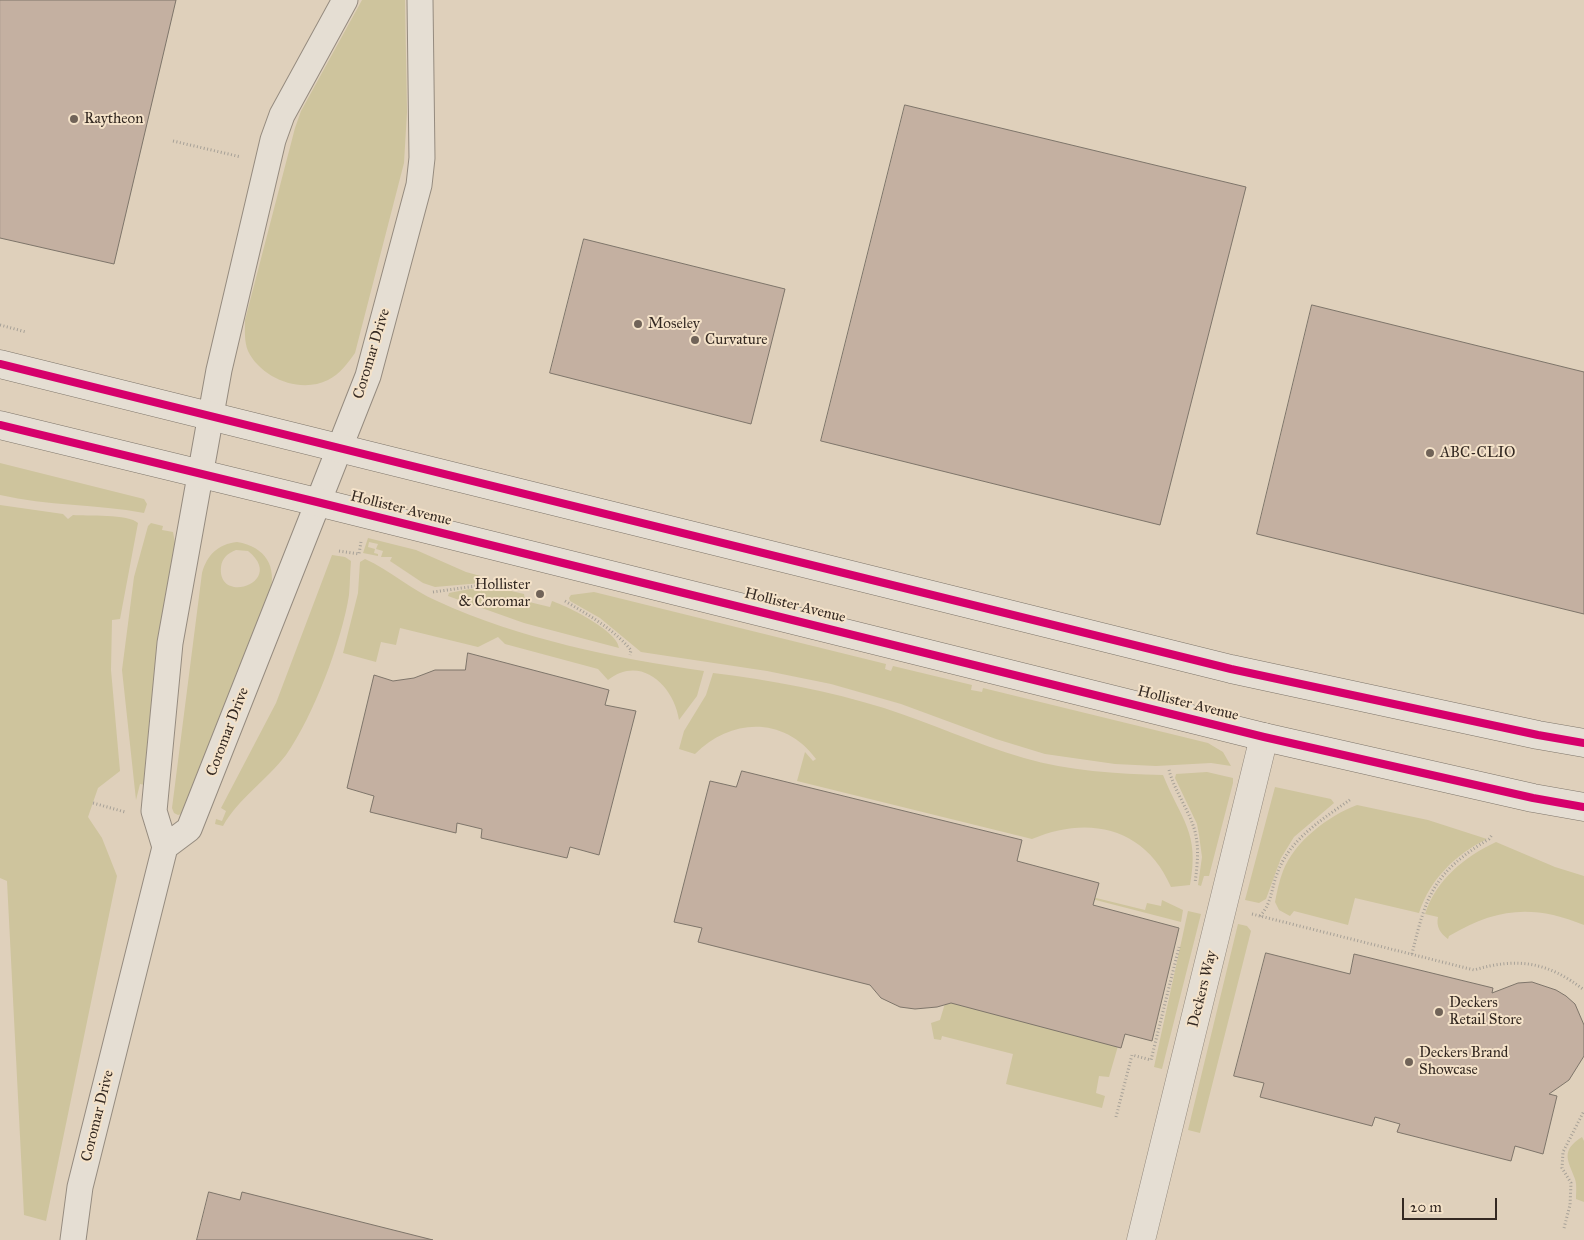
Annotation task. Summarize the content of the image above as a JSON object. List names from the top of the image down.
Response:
{
  "streets": {
    "main road": ["Hollister Avenue", "Deckers Way"],
    "street": ["Coromar Drive"]
  },
  "crossings": [
    ["Coromar Drive", "Hollister Avenue"],
    ["Hollister Avenue", "Deckers Way"]
  ],
  "places": [
    "Raytheon",
    "Moseley",
    "Curvature",
    "ABC-CLIO",
    "Hollister & Coromar",
    "Deckers Retail Store",
    "Deckers Brand Showcase"
  ],
  "scale_bar": "20 m"
}
